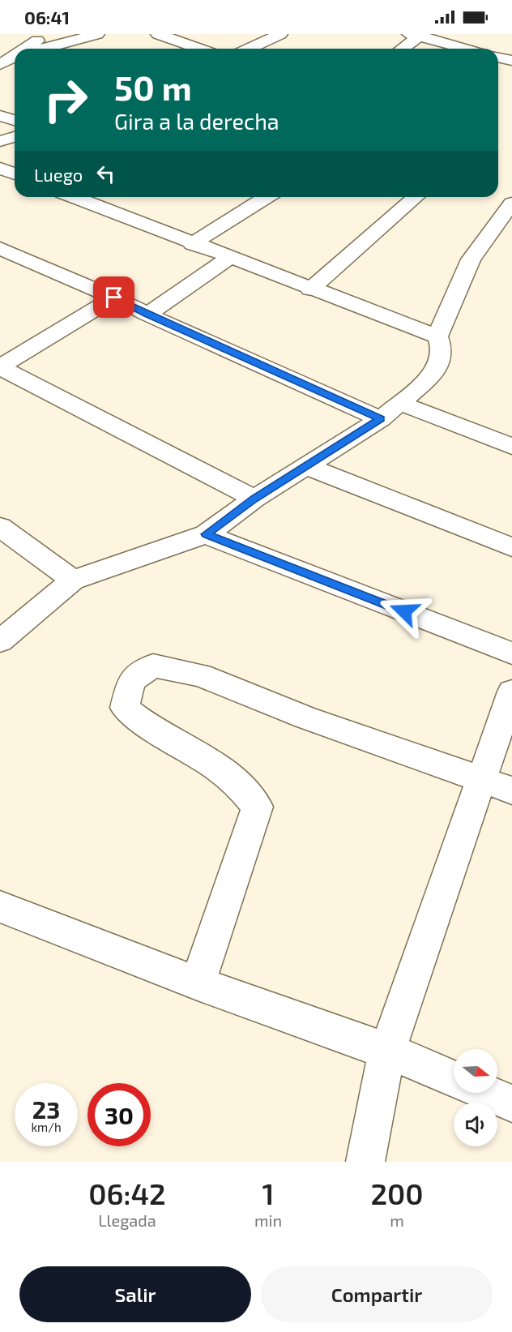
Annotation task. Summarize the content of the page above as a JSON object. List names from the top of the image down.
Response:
{
  "north": "right",
  "page": {
    "status": "06:41",
    "turn": ["50 m", "Gira a la derecha"],
    "then": "Luego",
    "speed": "23 km/h",
    "limit": "30",
    "eta": [
      "06:42",
      "Llegada",
      "1",
      "min",
      "200",
      "m"
    ],
    "buttons": ["Salir", "Compartir"]
  }
}
